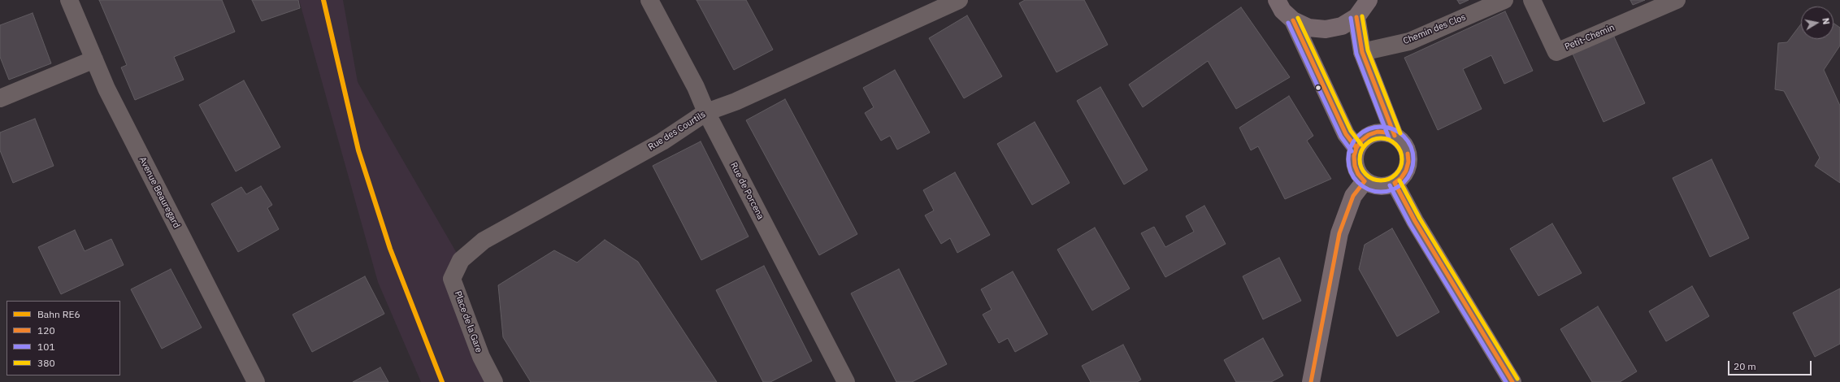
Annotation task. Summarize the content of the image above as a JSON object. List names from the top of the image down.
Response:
{
  "streets": {
    "street": [
      "Chemin des Clos",
      "Petit-Chemin",
      "Rue des Courtils",
      "Rue de Porcena",
      "Avenue Beauregard",
      "Place de la Gare"
    ]
  },
  "crossings": [
    ["Rue des Courtils", "Rue de Porcena"],
    ["Rue des Courtils", "Place de la Gare"]
  ],
  "lines": [
    "rail line RE6",
    "transit line 380",
    "transit line 120",
    "transit line 101"
  ],
  "legend": [
    "Bahn RE6",
    "120",
    "101",
    "380"
  ],
  "scale_bar": "20 m",
  "north": "right"
}
